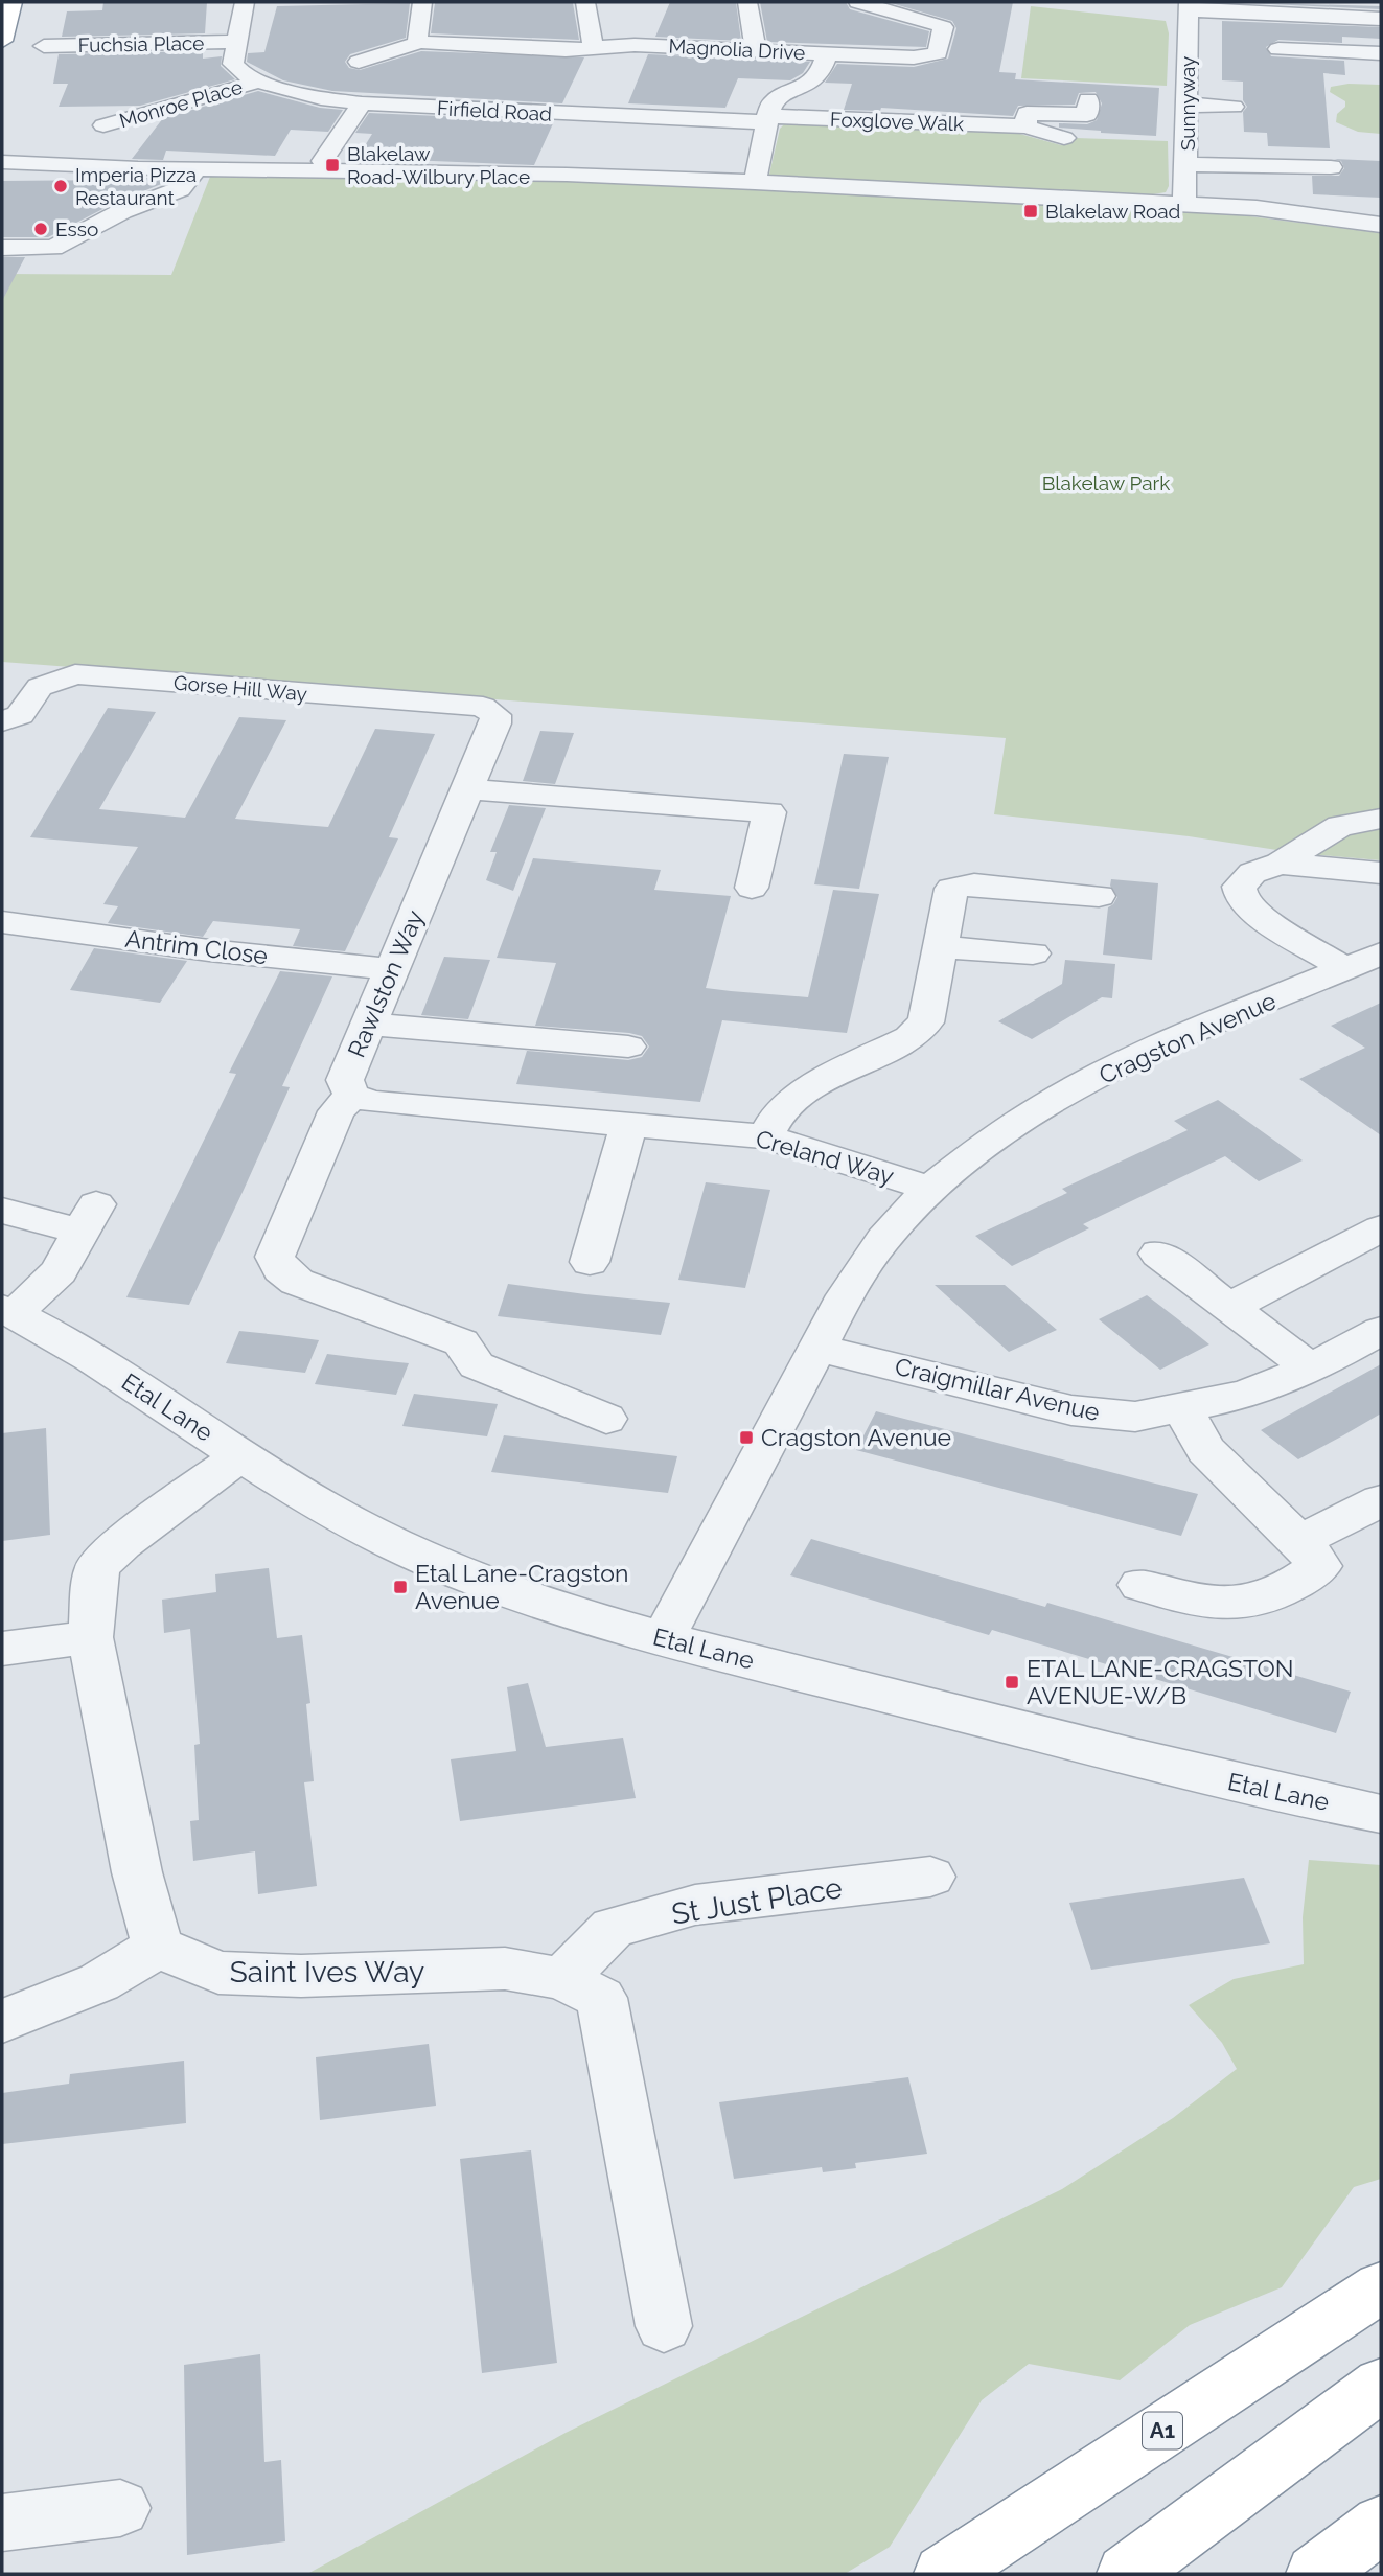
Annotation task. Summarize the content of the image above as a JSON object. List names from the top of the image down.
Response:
{
  "streets": {
    "highway": ["A1"],
    "street": [
      "Fuchsia Place",
      "Magnolia Drive",
      "Monroe Place",
      "Sunnyway",
      "Firfield Road",
      "Foxglove Walk",
      "Gorse Hill Way",
      "Antrim Close",
      "Rawlston Way",
      "Cragston Avenue",
      "Creland Way",
      "Craigmillar Avenue",
      "Etal Lane",
      "St Just Place",
      "Saint Ives Way"
    ]
  },
  "crossings": [
    ["Fuchsia Place", "Firfield Road"],
    ["Monroe Place", "Firfield Road"],
    ["Firfield Road", "Foxglove Walk"],
    ["Gorse Hill Way", "Rawlston Way"],
    ["Antrim Close", "Rawlston Way"],
    ["Rawlston Way", "Creland Way"],
    ["Cragston Avenue", "Creland Way"],
    ["Cragston Avenue", "Craigmillar Avenue"],
    ["Cragston Avenue", "Etal Lane"],
    ["St Just Place", "Saint Ives Way"]
  ],
  "parks": ["Blakelaw Park"],
  "places": {
    "transit": [
      "Blakelaw Road-Wilbury Place",
      "Blakelaw Road",
      "Cragston Avenue",
      "Etal Lane-Cragston Avenue",
      "ETAL LANE-CRAGSTON AVENUE-W/B"
    ],
    "other": ["Imperia Pizza Restaurant", "Esso"]
  }
}
